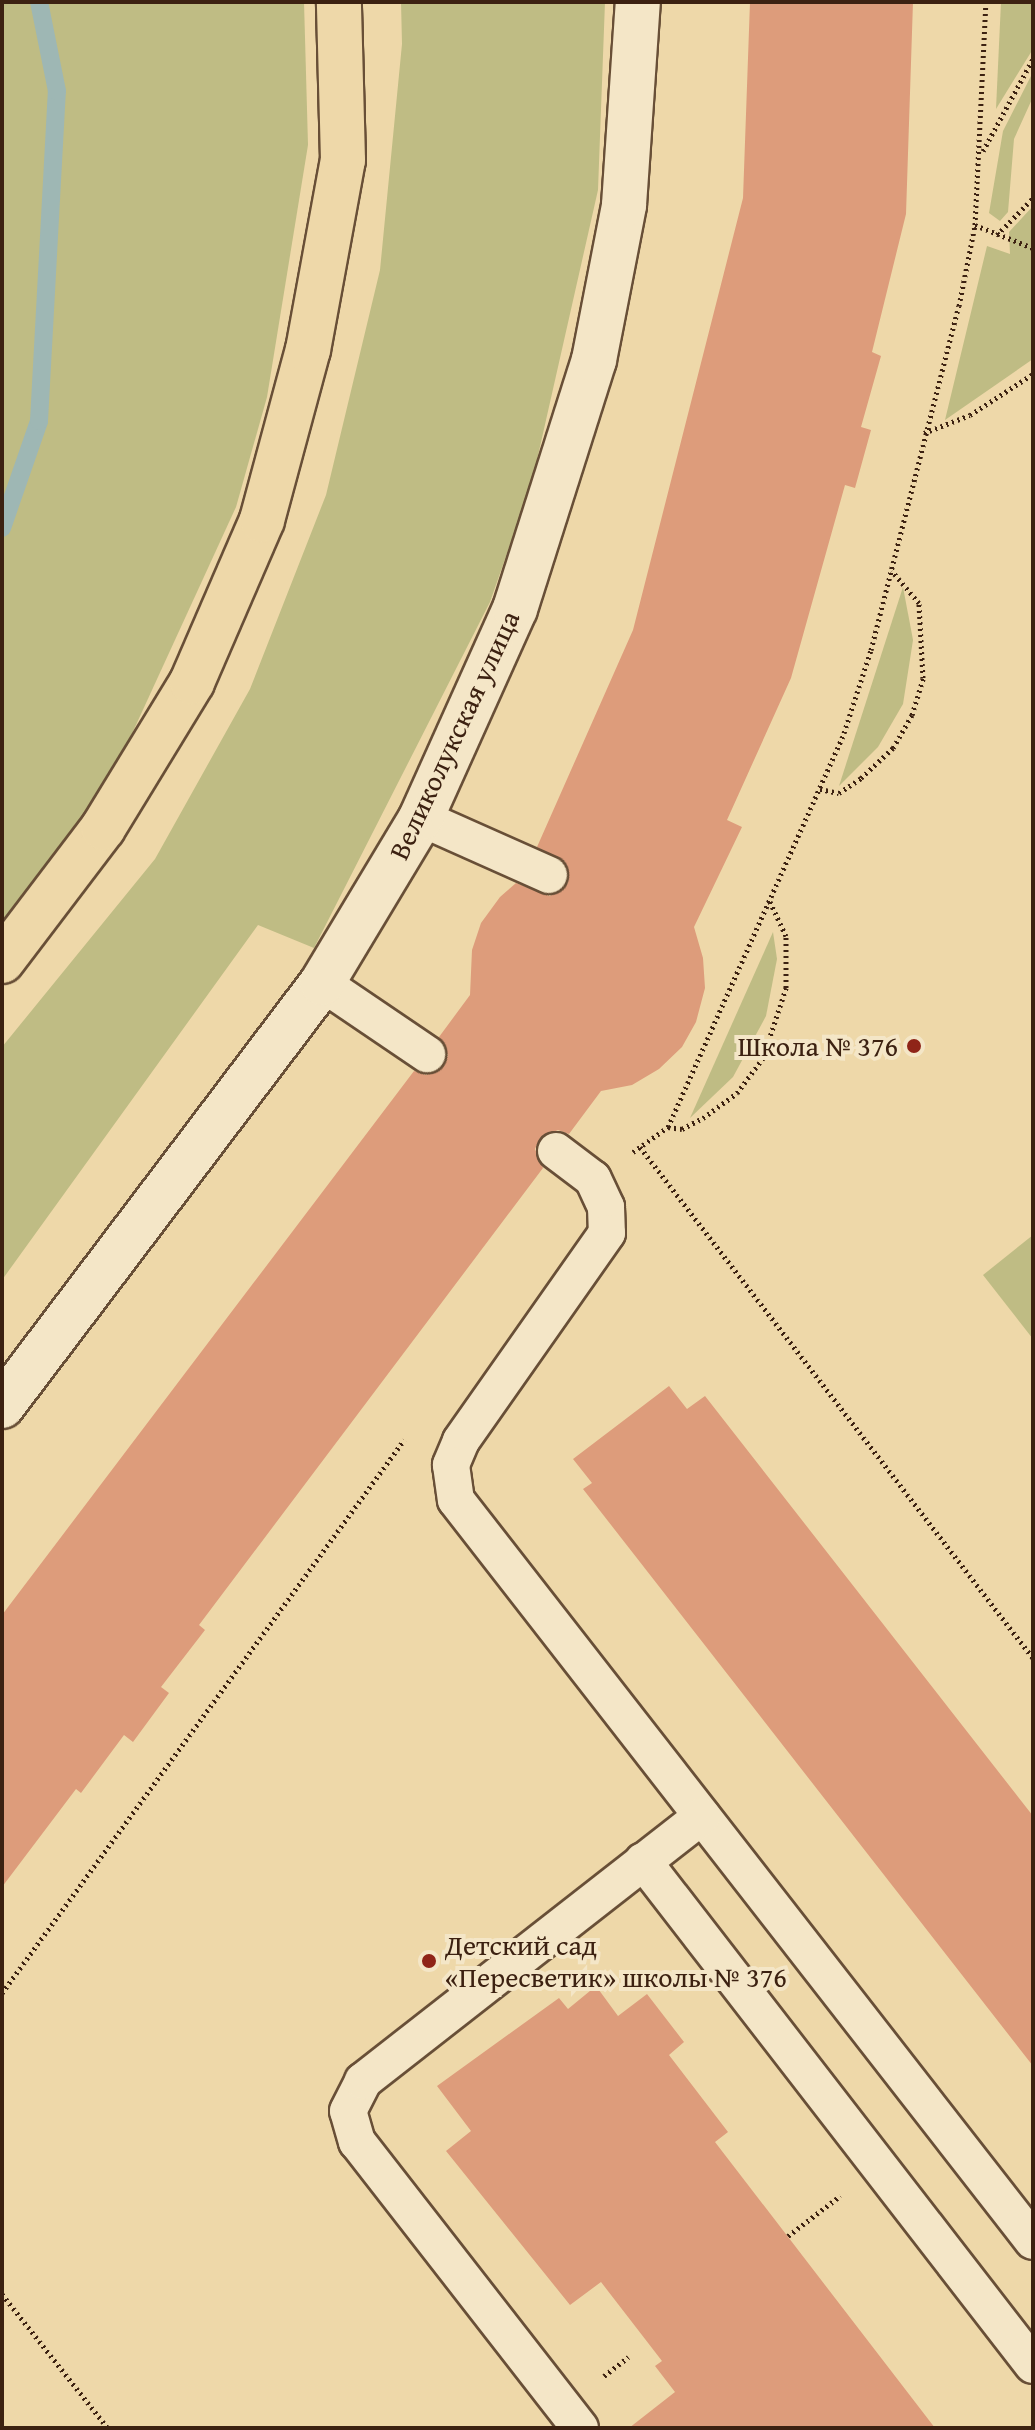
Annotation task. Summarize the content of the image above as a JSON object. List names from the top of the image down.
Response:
{
  "streets": {
    "street": ["Великолукская улица"]
  },
  "places": ["Школа № 376", "Детский сад «Пересветик» школы № 376"]
}
